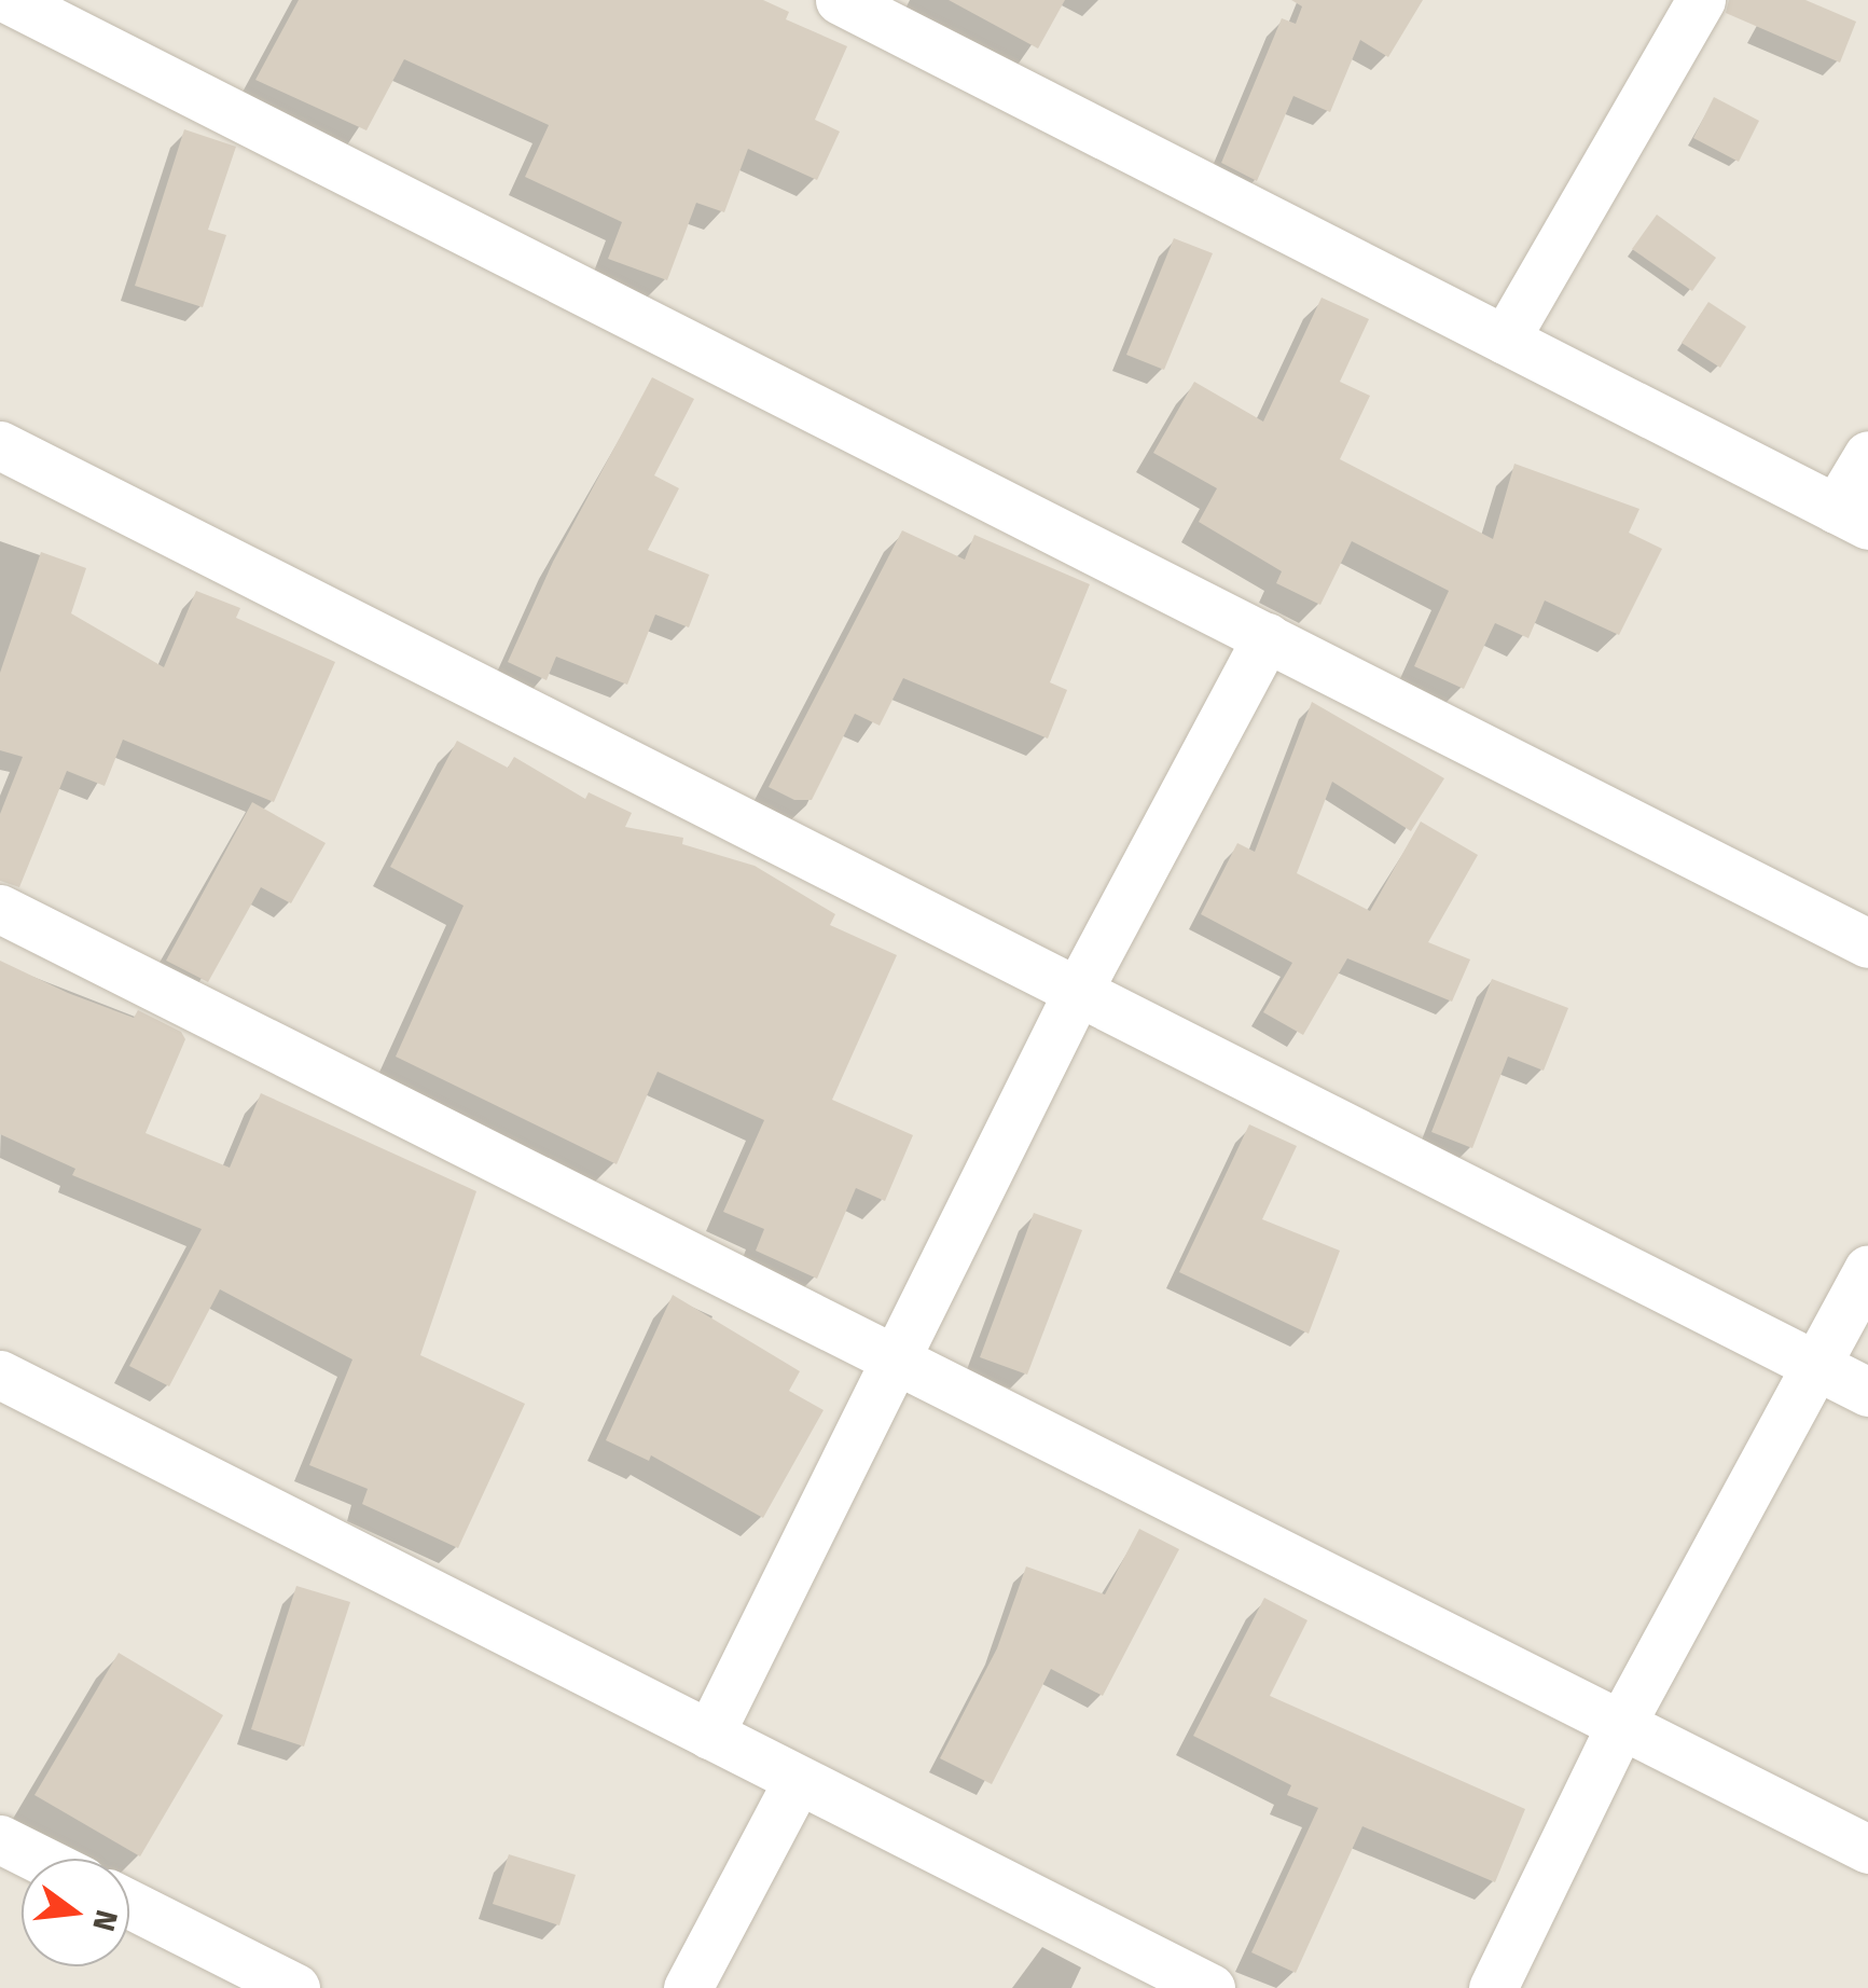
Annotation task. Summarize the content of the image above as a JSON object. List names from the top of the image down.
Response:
{
  "north": "right"
}
